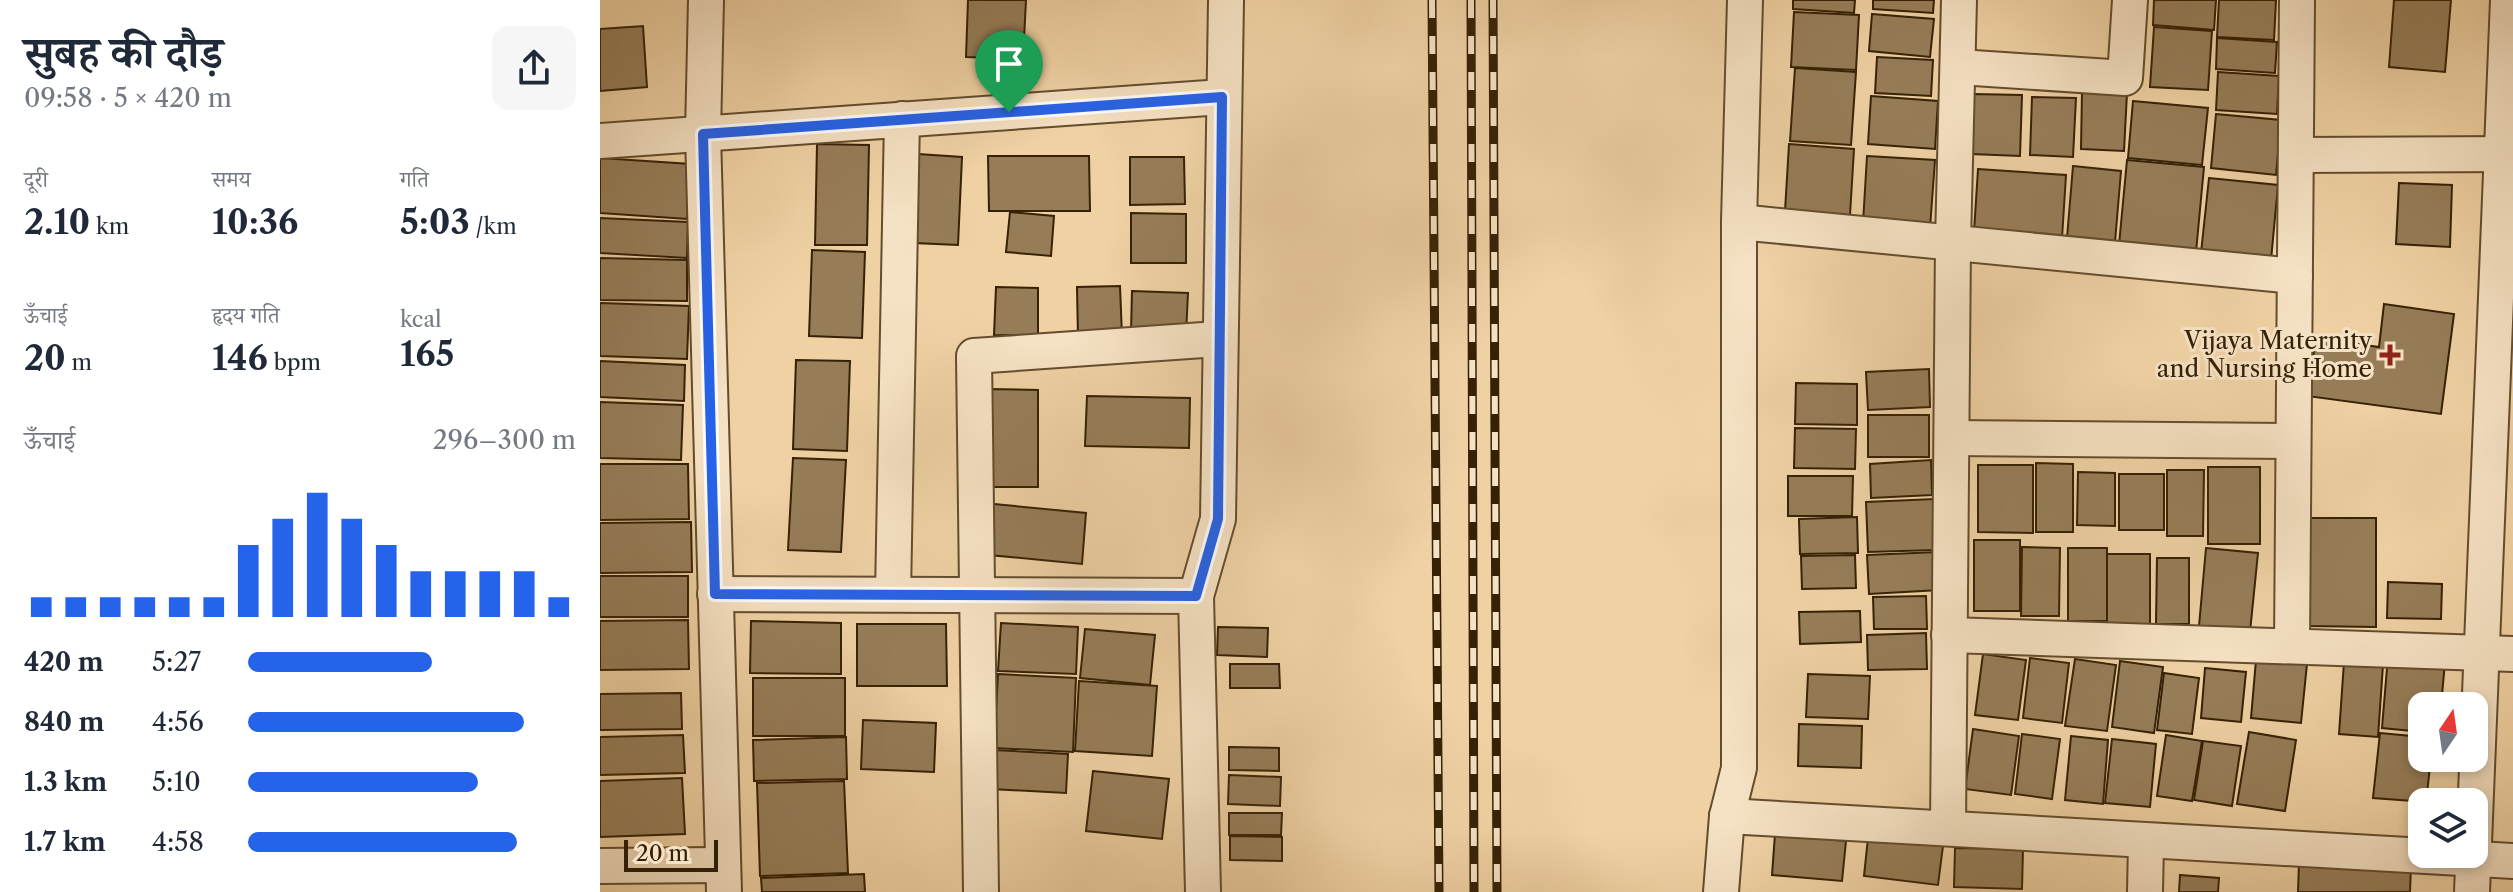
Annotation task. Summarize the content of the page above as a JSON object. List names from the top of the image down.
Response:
{
  "places": {
    "health": ["Vijaya Maternity and Nursing Home"]
  },
  "scale_bar": "20 m",
  "north": "top",
  "page": {
    "heading": ["सुबह की दौड़", "09:58 · 5 × 420 m"],
    "stats": [
      ["दूरी", "2.10 km"],
      ["समय", "10:36"],
      ["गति", "5:03 /km"],
      ["ऊँचाई", "20 m"],
      ["हृदय गति", "146 bpm"],
      ["kcal", "165"]
    ],
    "chart": ["ऊँचाई", "296–300 m"],
    "list": [
      {
        "name": "420 m",
        "note": "5:27"
      },
      {
        "name": "840 m",
        "note": "4:56"
      },
      {
        "name": "1.3 km",
        "note": "5:10"
      },
      {
        "name": "1.7 km",
        "note": "4:58"
      }
    ],
    "scale": "20 m"
  }
}
